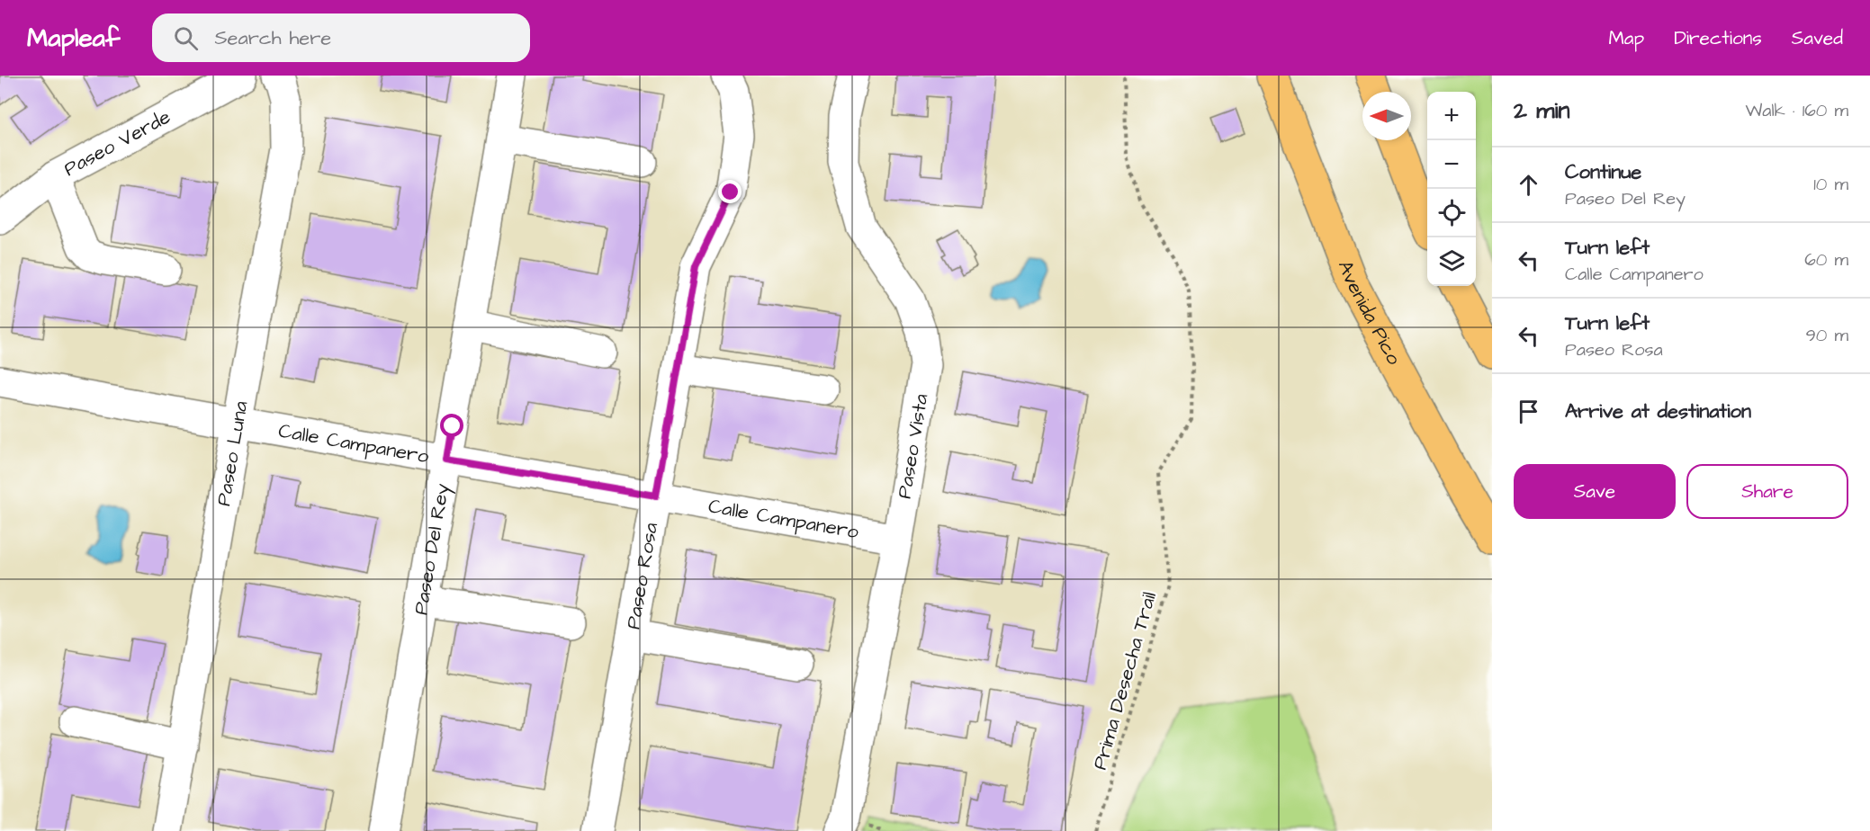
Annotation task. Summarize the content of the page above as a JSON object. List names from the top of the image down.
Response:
{
  "streets": {
    "main road": ["Avenida Pico"],
    "street": [
      "Paseo Verde",
      "Calle Campanero",
      "Paseo Vista",
      "Paseo Luna",
      "Paseo Del Rey",
      "Paseo Rosa"
    ],
    "path": ["Prima Desecha Trail"]
  },
  "crossings": [
    ["Calle Campanero", "Paseo Vista"],
    ["Calle Campanero", "Paseo Luna"],
    ["Calle Campanero", "Paseo Del Rey"],
    ["Calle Campanero", "Paseo Rosa"]
  ],
  "north": "left",
  "page": {
    "header": "Mapleaf",
    "search": "Search here",
    "nav": ["Map", "Directions", "Saved"],
    "heading": ["2 min", "Walk · 160 m"],
    "map_buttons": ["+", "−"],
    "list": [
      ["Continue", "Paseo Del Rey", "10 m"],
      ["Turn left", "Calle Campanero", "60 m"],
      ["Turn left", "Paseo Rosa", "90 m"],
      "Arrive at destination"
    ],
    "buttons": ["Save", "Share"]
  }
}
